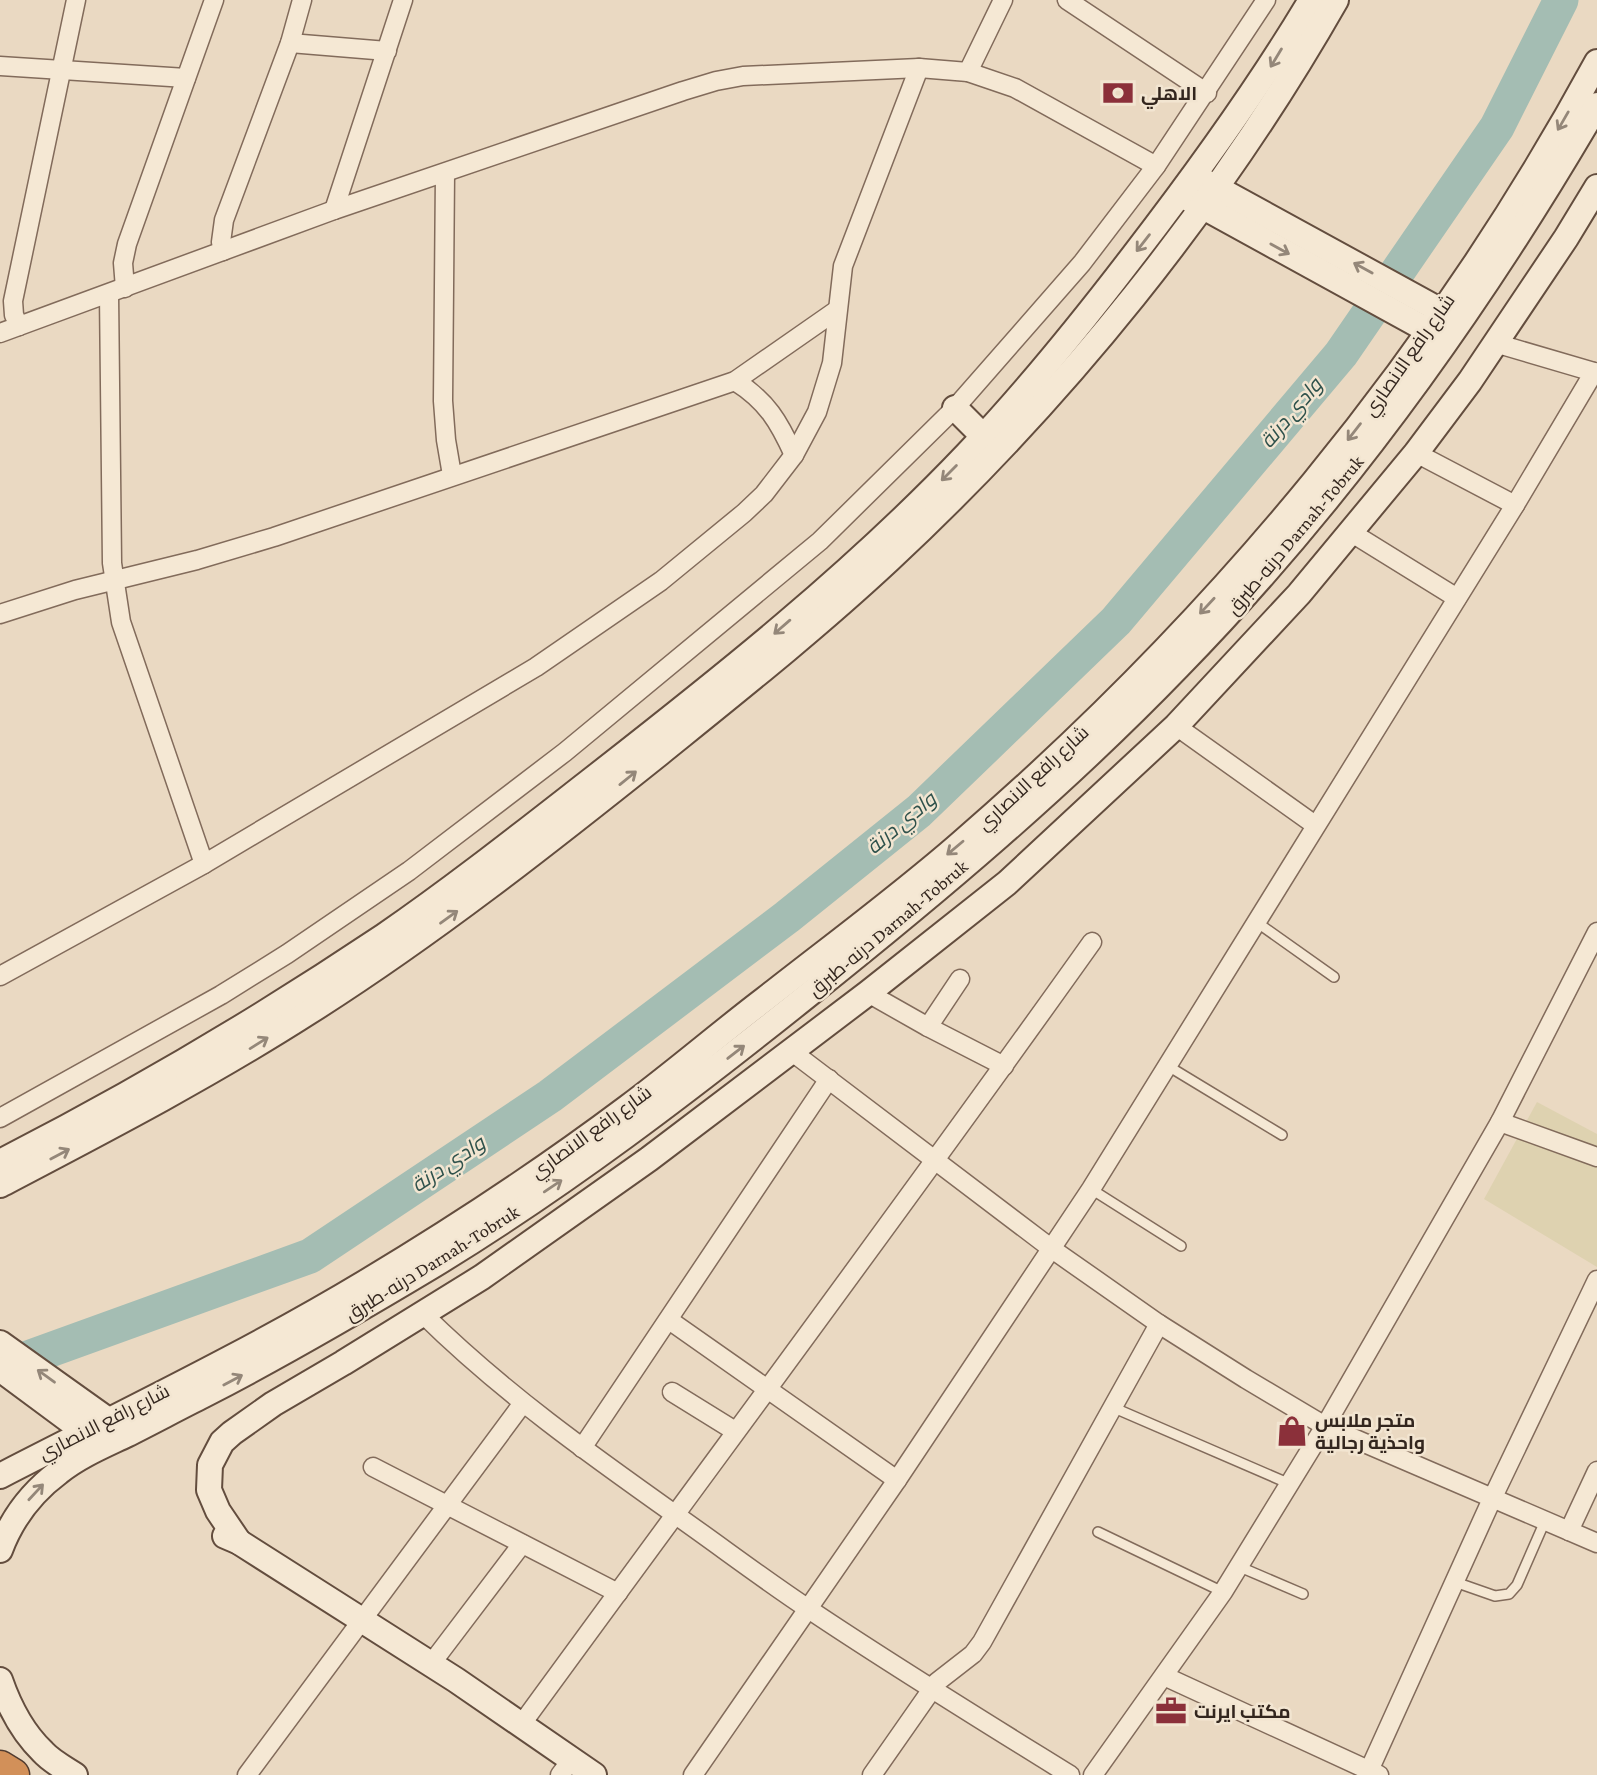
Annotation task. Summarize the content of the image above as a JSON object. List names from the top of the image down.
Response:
{
  "streets": {
    "street": ["شارع رافع الانصاري", "درنه-طبرق Darnah-Tobruk"]
  },
  "crossings": [
    ["شارع رافع الانصاري", "درنه-طبرق Darnah-Tobruk"]
  ],
  "water": ["وادي درنة"],
  "places": {
    "bank": ["الاهلي"],
    "shop": ["متجر ملابس واحذية رجالية"],
    "office": ["مكتب ايرنت"]
  }
}
